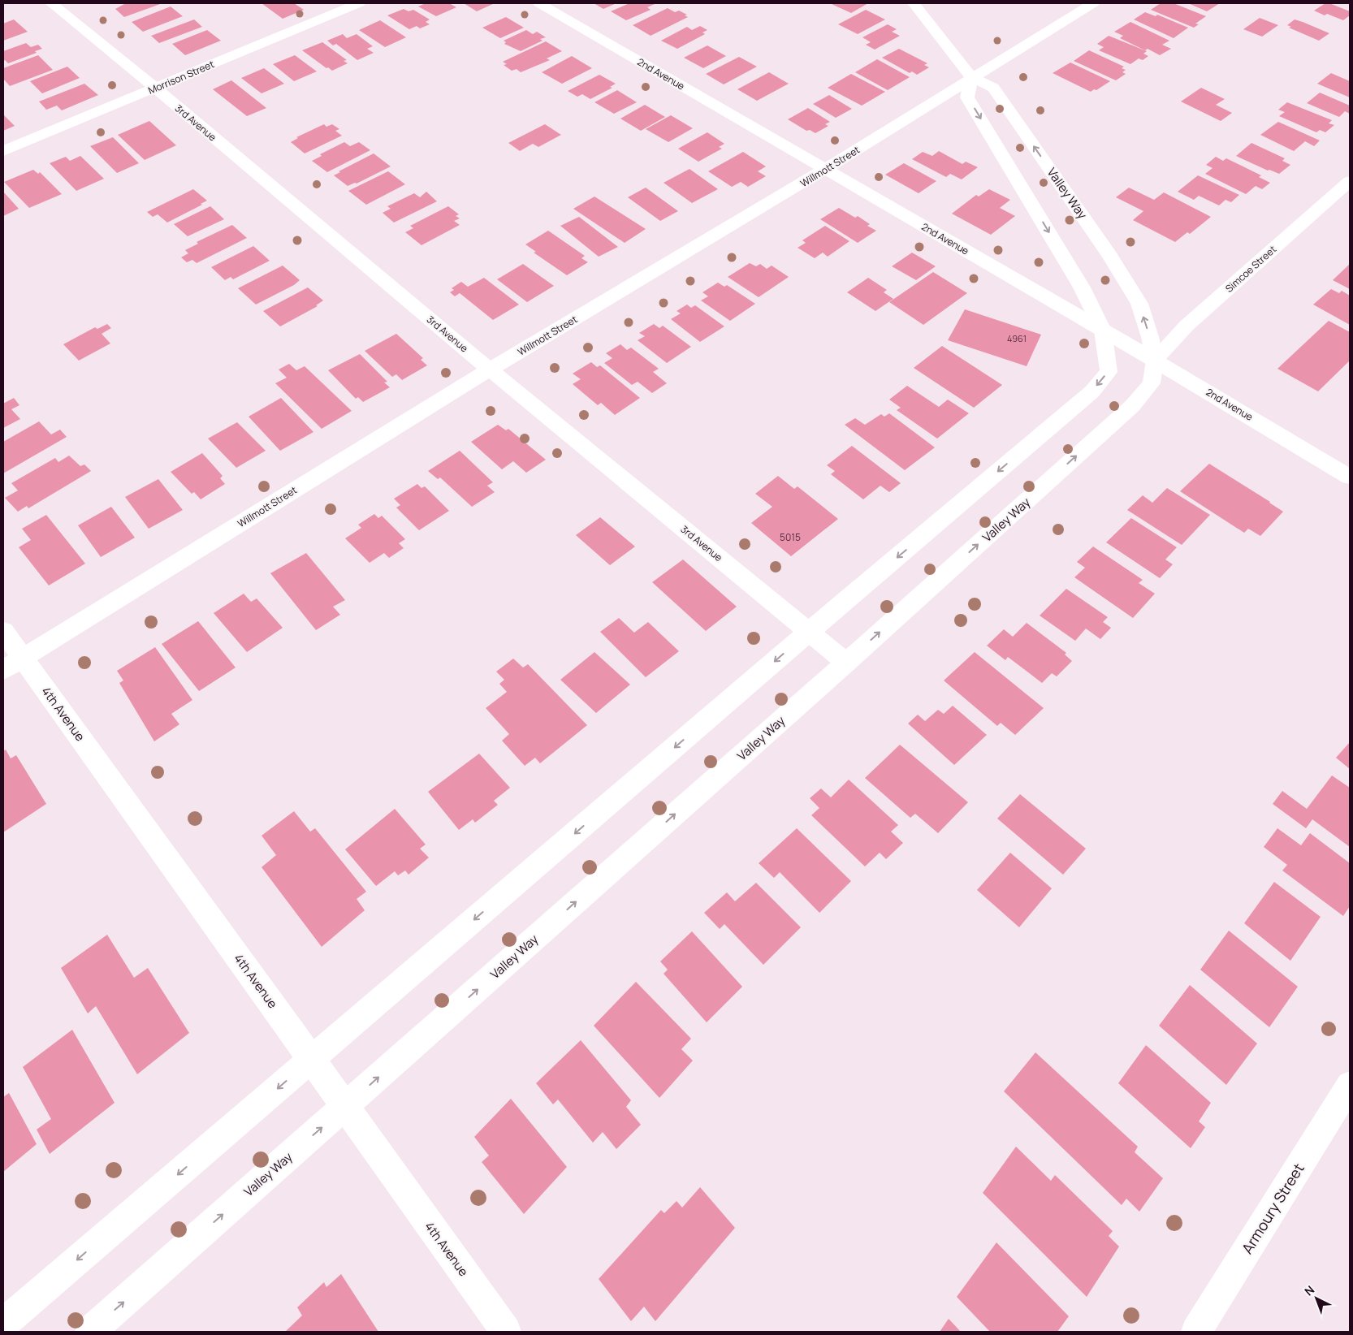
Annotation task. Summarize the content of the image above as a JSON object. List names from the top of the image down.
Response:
{
  "streets": {
    "street": [
      "2nd Avenue",
      "Morrison Street",
      "3rd Avenue",
      "Willmott Street",
      "Valley Way",
      "Simcoe Street",
      "4th Avenue",
      "Armoury Street"
    ]
  },
  "crossings": [
    ["2nd Avenue", "Willmott Street"],
    ["2nd Avenue", "Valley Way"],
    ["2nd Avenue", "Simcoe Street"],
    ["Morrison Street", "3rd Avenue"],
    ["3rd Avenue", "Willmott Street"],
    ["3rd Avenue", "Valley Way"],
    ["Willmott Street", "Valley Way"],
    ["Willmott Street", "4th Avenue"],
    ["Valley Way", "Simcoe Street"],
    ["Valley Way", "4th Avenue"]
  ],
  "house_numbers": ["4961", "5015"],
  "north": "top left"
}
